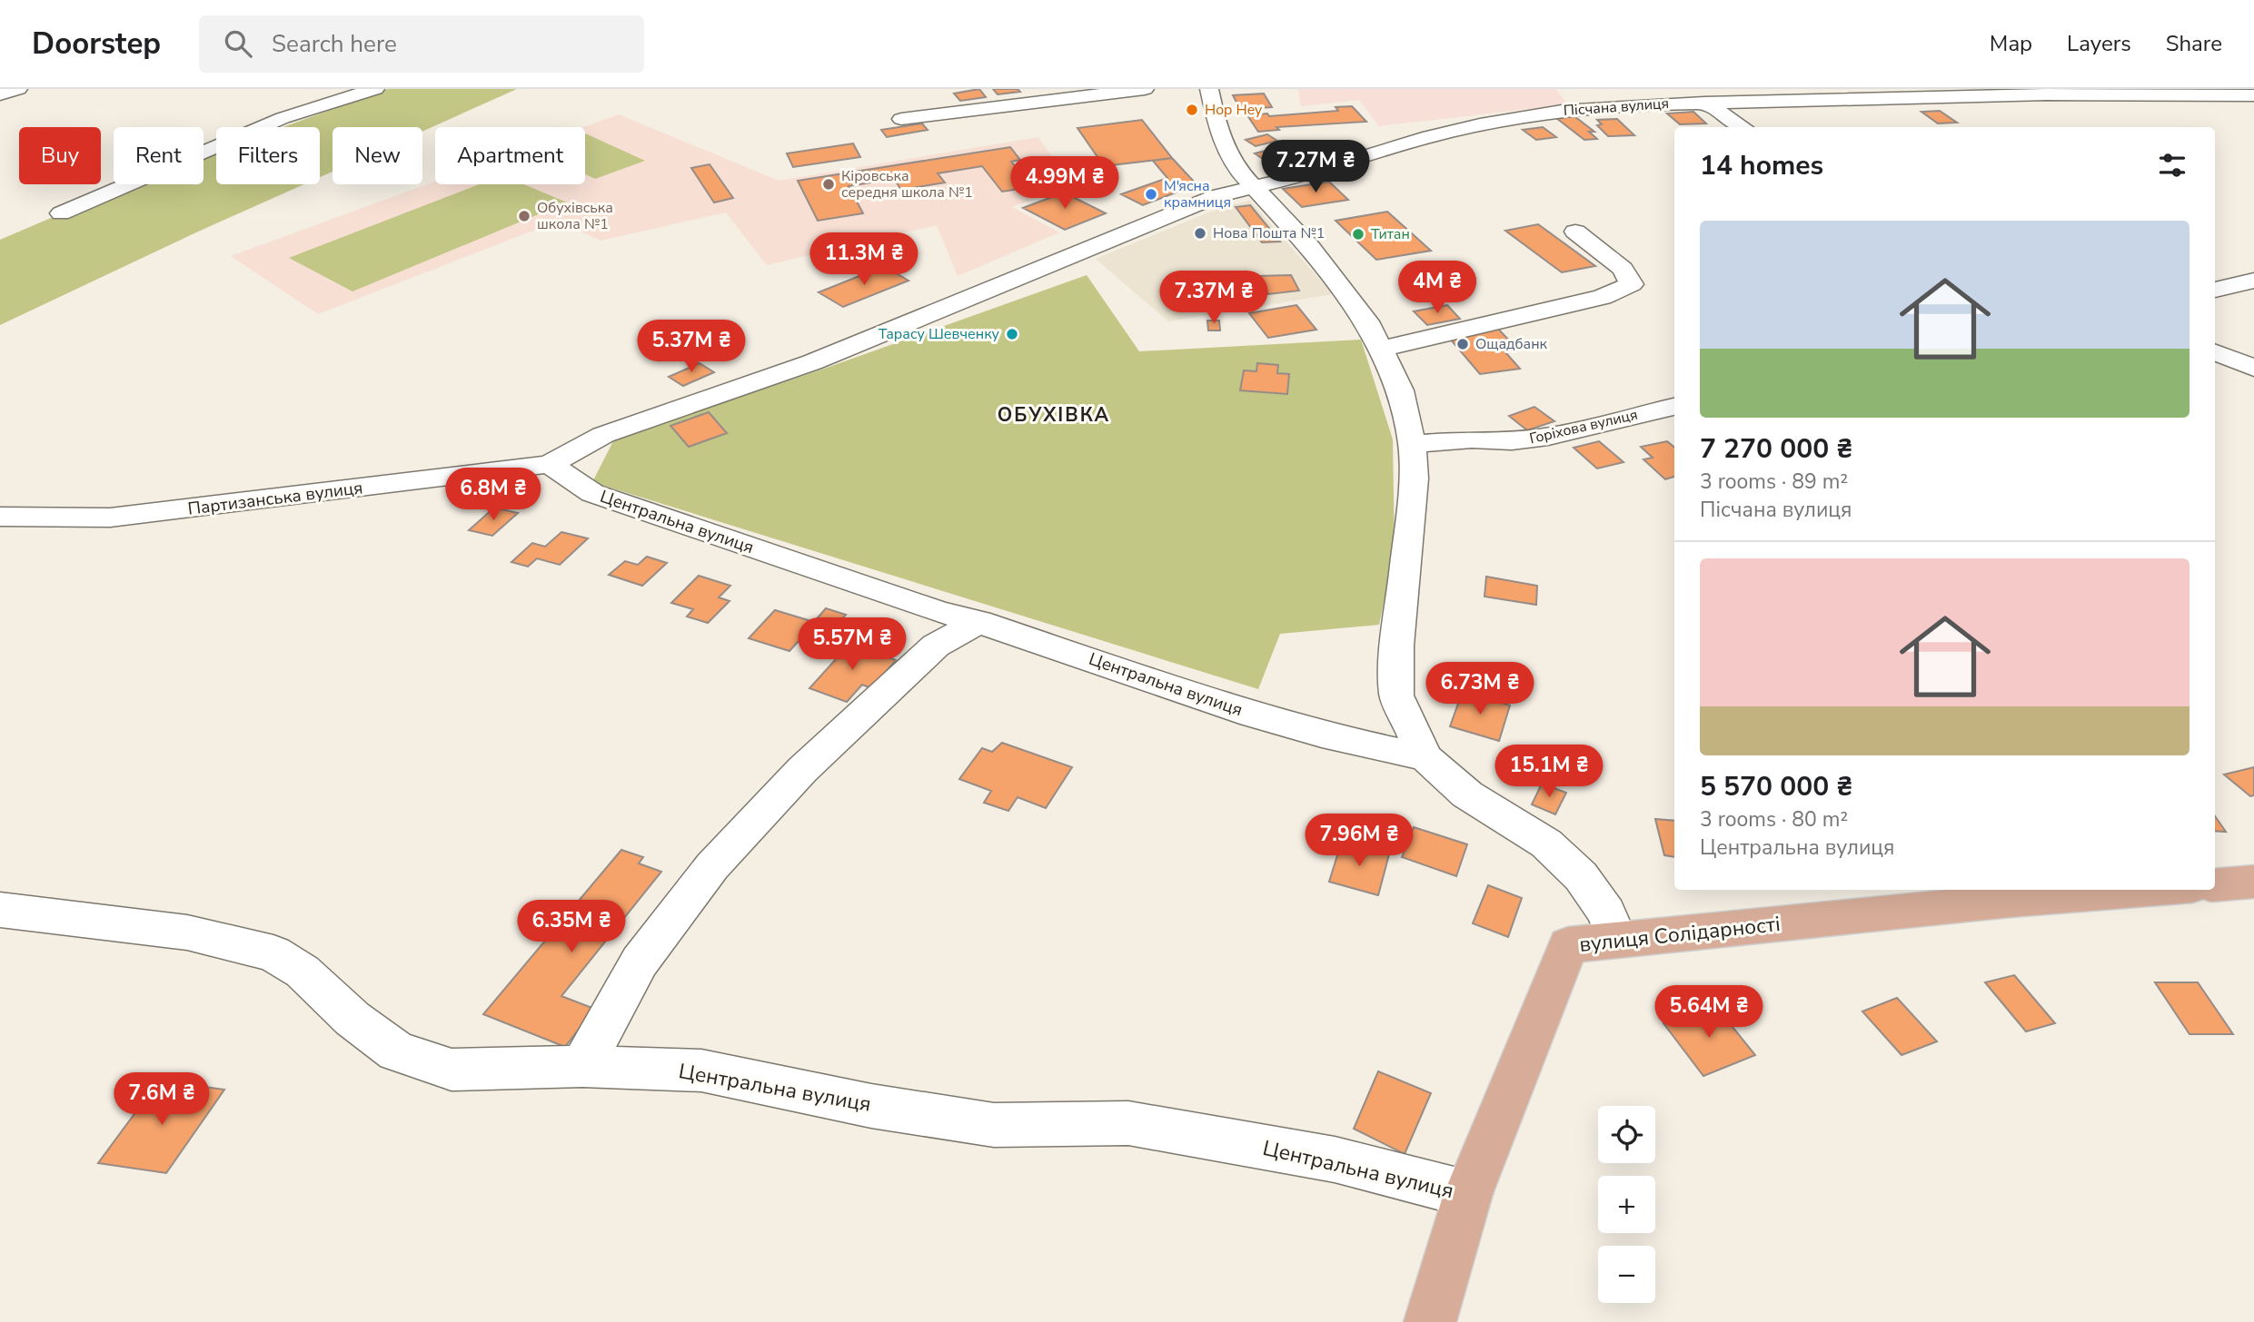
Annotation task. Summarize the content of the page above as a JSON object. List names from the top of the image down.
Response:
{
  "streets": {
    "main road": ["вулиця Солідарності"],
    "street": [
      "Пісчана вулиця",
      "Горіхова вулиця",
      "Партизанська вулиця",
      "Центральна вулиця"
    ]
  },
  "crossings": [
    ["Пісчана вулиця", "Центральна вулиця"],
    ["Горіхова вулиця", "Центральна вулиця"],
    ["Партизанська вулиця", "Центральна вулиця"],
    ["Центральна вулиця", "вулиця Солідарності"]
  ],
  "districts": ["ОБУХІВКА"],
  "places": [
    "Hop Hey",
    "Кіровська середня школа №1",
    "М'ясна крамниця",
    "Обухівська школа №1",
    "Нова Пошта №1",
    "Титан",
    "Тарасу Шевченку",
    "Ощадбанк"
  ],
  "page": {
    "header": "Doorstep",
    "search": "Search here",
    "nav": ["Map", "Layers", "Share"],
    "chip": [
      "Buy",
      "Rent",
      "Filters",
      "New",
      "Apartment"
    ],
    "heading": "14 homes",
    "price": [
      "7.27M ₴",
      "4.99M ₴",
      "11.3M ₴",
      "4M ₴",
      "7.37M ₴",
      "5.37M ₴",
      "6.8M ₴",
      "5.57M ₴",
      "6.73M ₴",
      "15.1M ₴",
      "7.96M ₴",
      "6.35M ₴",
      "5.64M ₴",
      "7.6M ₴"
    ],
    "list": [
      {
        "name": "7 270 000 ₴",
        "note": "3 rooms · 89 m² · Пісчана вулиця"
      },
      {
        "name": "5 570 000 ₴",
        "note": "3 rooms · 80 m² · Центральна вулиця"
      }
    ],
    "map_buttons": ["+", "−"]
  }
}
